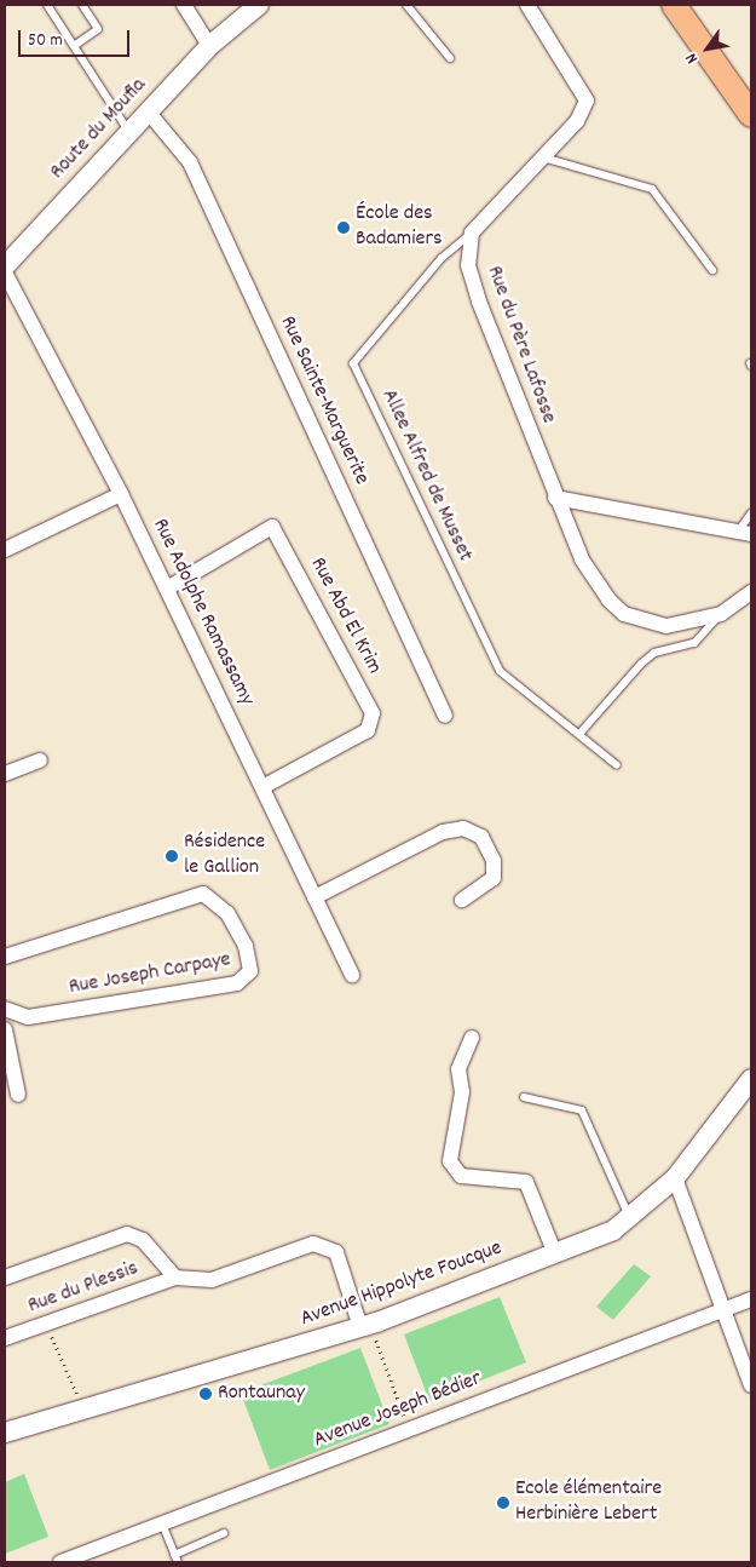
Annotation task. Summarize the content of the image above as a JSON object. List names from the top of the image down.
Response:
{
  "streets": {
    "street": [
      "Route du Moufia",
      "Rue du Père Lafosse",
      "Rue Sainte-Marguerite",
      "Rue Adolphe Ramassamy",
      "Rue Abd El Krim",
      "Rue Joseph Carpaye",
      "Avenue Hippolyte Foucque",
      "Rue du Plessis",
      "Avenue Joseph Bédier"
    ],
    "lane": ["Allee Alfred de Musset"]
  },
  "crossings": [
    ["Route du Moufia", "Rue Sainte-Marguerite"],
    ["Route du Moufia", "Rue Adolphe Ramassamy"],
    ["Rue du Père Lafosse", "Allee Alfred de Musset"],
    ["Rue Adolphe Ramassamy", "Rue Abd El Krim"],
    ["Avenue Hippolyte Foucque", "Rue du Plessis"]
  ],
  "places": [
    "École des Badamiers",
    "Résidence le Gallion",
    "Rontaunay",
    "Ecole élémentaire Herbinière Lebert"
  ],
  "scale_bar": "50 m",
  "north": "bottom left"
}
